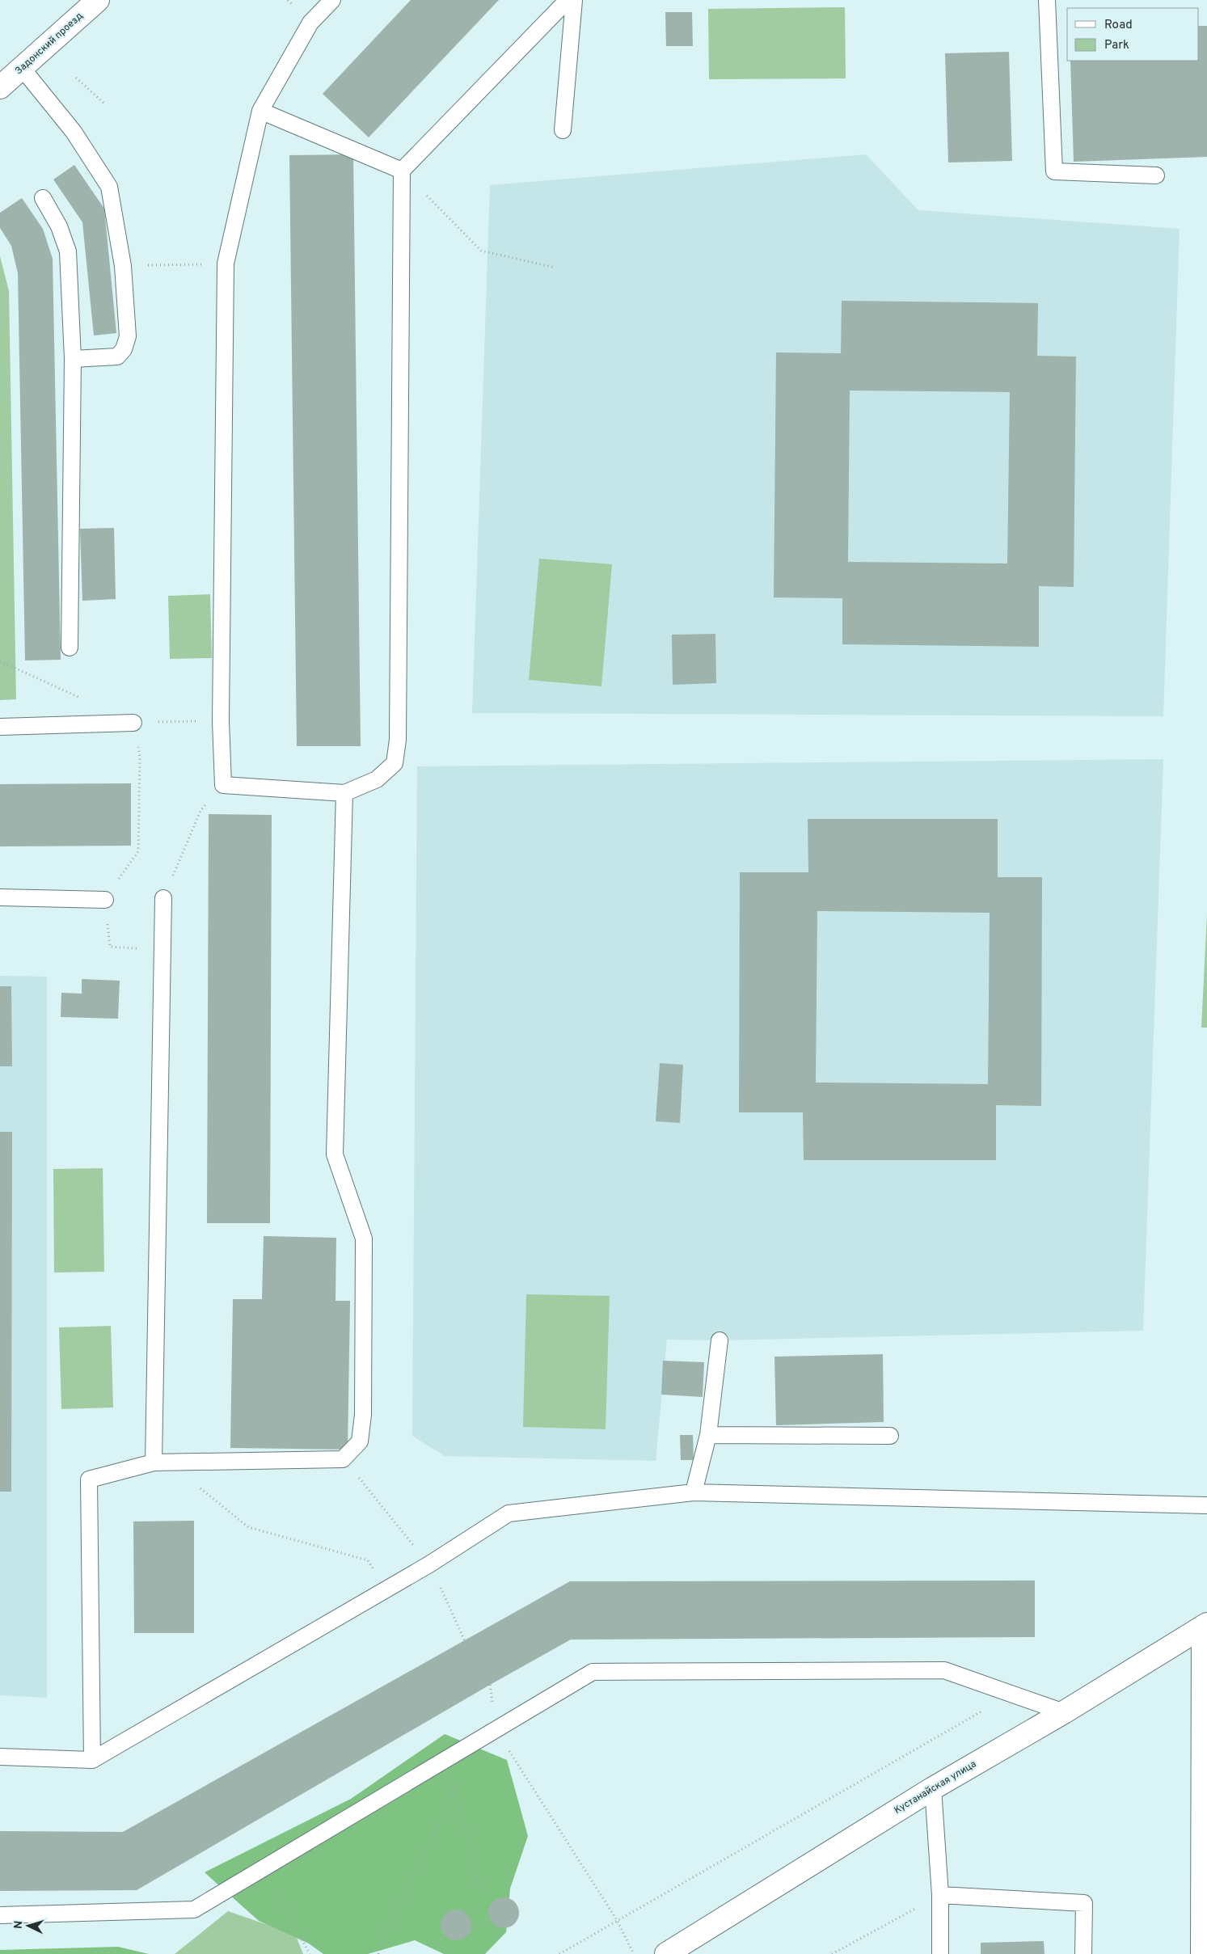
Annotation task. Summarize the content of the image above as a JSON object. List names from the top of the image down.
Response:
{
  "streets": {
    "street": ["Задонский проезд", "Кустанайская улица"]
  },
  "legend": ["Road", "Park"],
  "north": "left"
}
